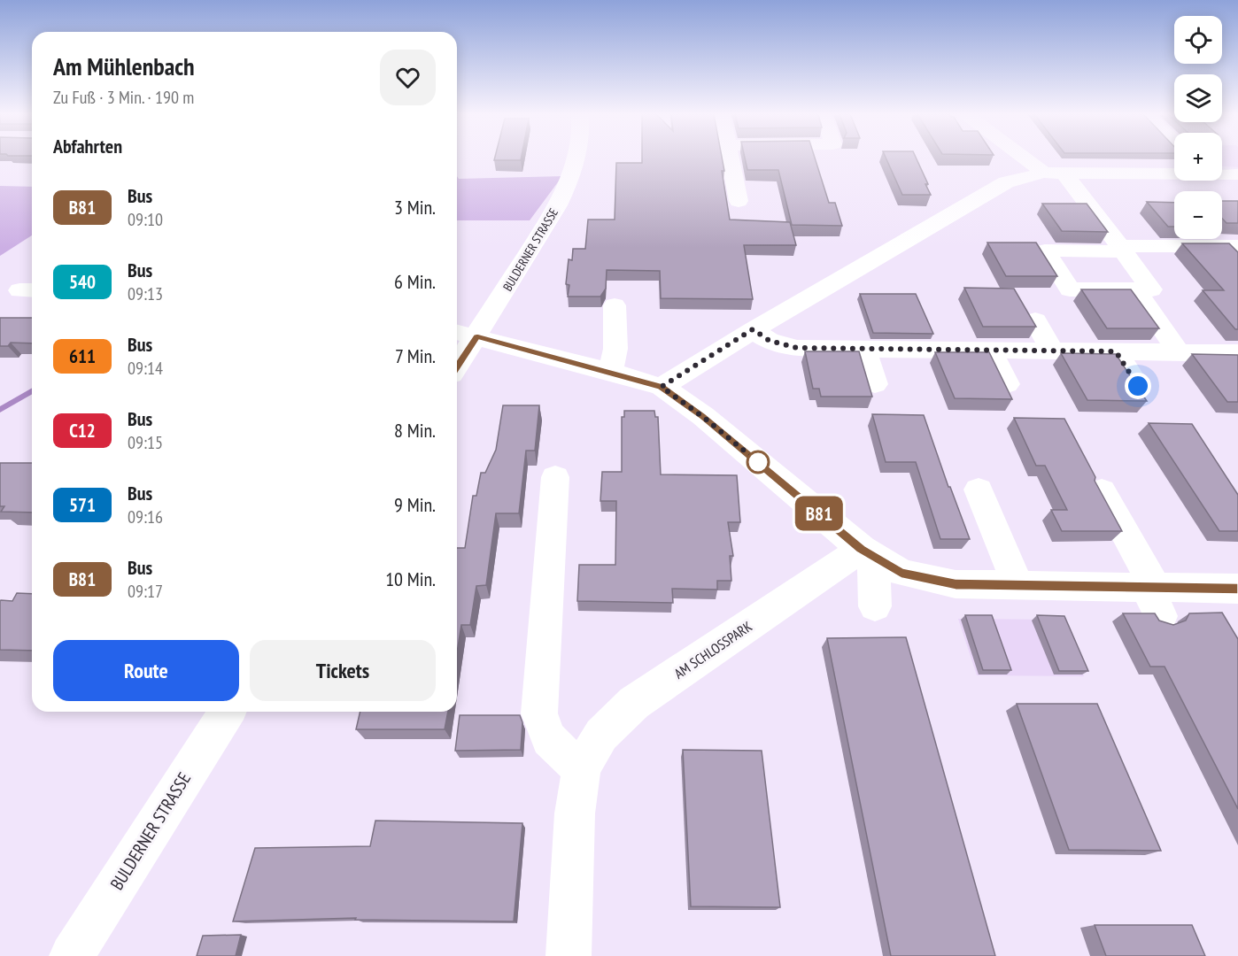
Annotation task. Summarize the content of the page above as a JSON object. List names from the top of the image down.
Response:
{
  "streets": {
    "street": ["BULDERNER STRASSE", "AM SCHLOSSPARK"]
  },
  "lines": ["bus line B81"],
  "page": {
    "on_map": "B81",
    "map_buttons": ["+", "−"],
    "heading": [
      ["Am Mühlenbach", "Zu Fuß · 3 Min. · 190 m"],
      "Abfahrten"
    ],
    "list": [
      {
        "mark": "B81",
        "name": "Bus",
        "note": "09:10",
        "value": "3 Min."
      },
      {
        "mark": "540",
        "name": "Bus",
        "note": "09:13",
        "value": "6 Min."
      },
      {
        "mark": "611",
        "name": "Bus",
        "note": "09:14",
        "value": "7 Min."
      },
      {
        "mark": "C12",
        "name": "Bus",
        "note": "09:15",
        "value": "8 Min."
      },
      {
        "mark": "571",
        "name": "Bus",
        "note": "09:16",
        "value": "9 Min."
      },
      {
        "mark": "B81",
        "name": "Bus",
        "note": "09:17",
        "value": "10 Min."
      }
    ],
    "buttons": ["Route", "Tickets"]
  }
}
